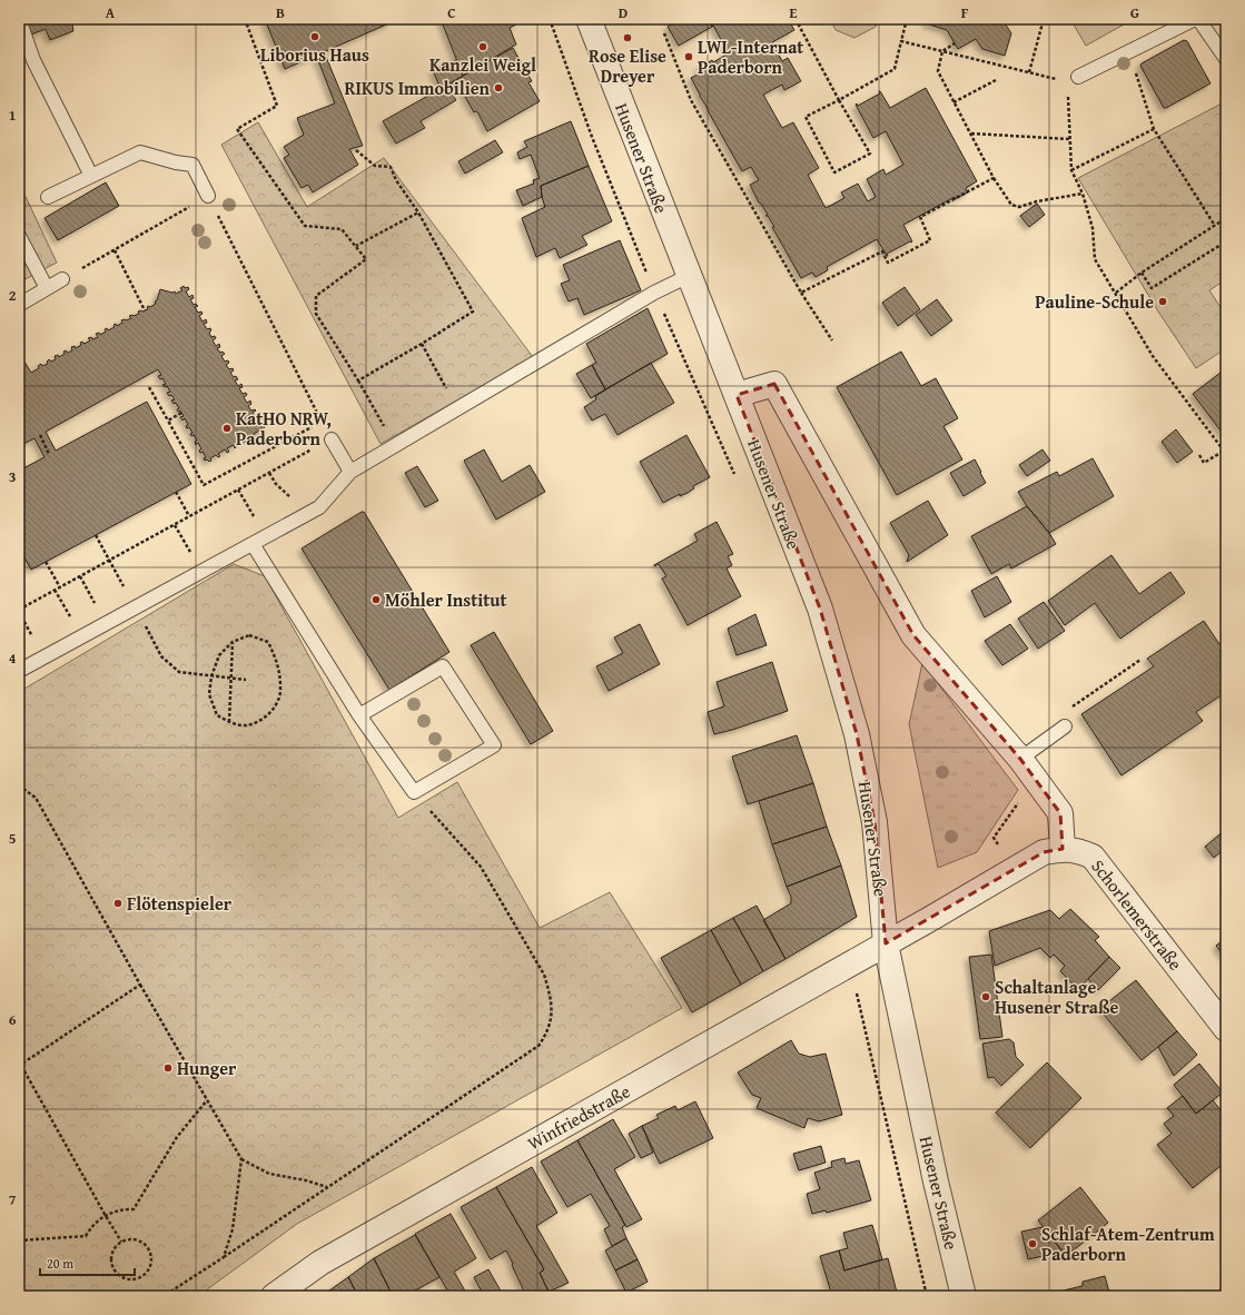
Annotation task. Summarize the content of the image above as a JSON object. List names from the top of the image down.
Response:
{
  "streets": {
    "street": ["Husener Straße", "Schorlemerstraße", "Winfriedstraße"]
  },
  "crossings": [
    ["Husener Straße", "Schorlemerstraße"],
    ["Husener Straße", "Winfriedstraße"],
    ["Schorlemerstraße", "Winfriedstraße"]
  ],
  "places": [
    "Liborius Haus",
    "Rose Elise Dreyer",
    "Kanzlei Weigl",
    "LWL-Internat Paderborn",
    "RIKUS Immobilien",
    "Pauline-Schule",
    "KatHO NRW, Paderborn",
    "Möhler Institut",
    "Flötenspieler",
    "Schaltanlage Husener Straße",
    "Hunger",
    "Schlaf-Atem-Zentrum Paderborn"
  ],
  "scale_bar": "20 m",
  "grid": {
    "columns": [
      "A",
      "B",
      "C",
      "D",
      "E",
      "F",
      "G"
    ],
    "rows": [
      "1",
      "2",
      "3",
      "4",
      "5",
      "6",
      "7"
    ]
  }
}
